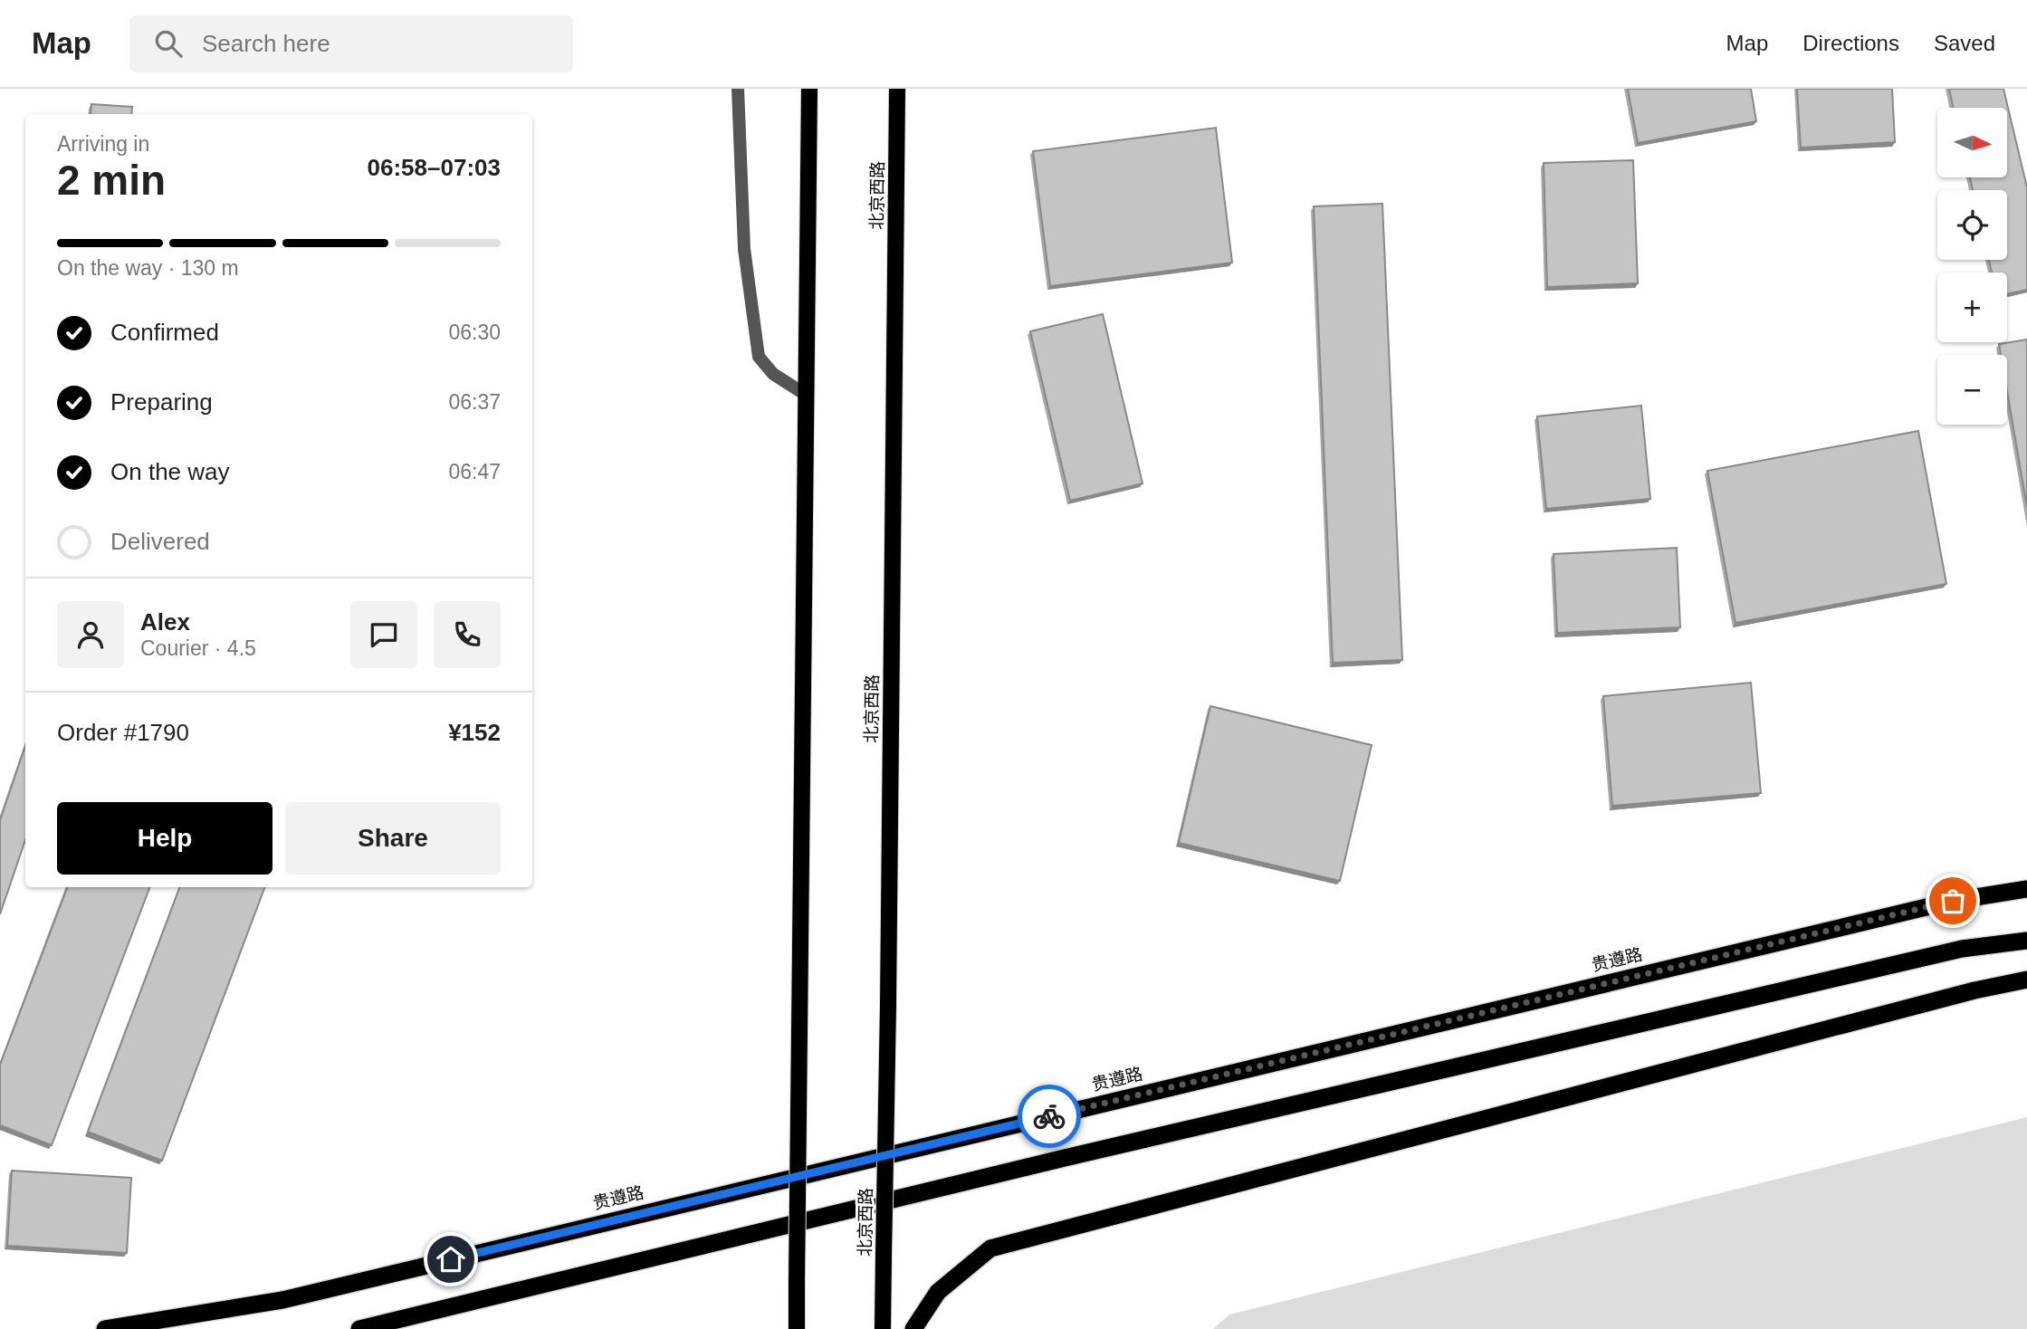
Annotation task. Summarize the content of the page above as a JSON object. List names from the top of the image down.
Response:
{
  "streets": {
    "highway": ["贵遵路"],
    "main road": ["北京西路"]
  },
  "north": "right",
  "page": {
    "header": "Map",
    "search": "Search here",
    "nav": ["Map", "Directions", "Saved"],
    "map_buttons": ["+", "−"],
    "heading": ["2 min", "Arriving in", "06:58–07:03"],
    "panel": [
      "Alex",
      "Courier · 4.5",
      "Order #1790",
      "¥152"
    ],
    "bar": "On the way · 130 m",
    "list": [
      ["Confirmed", "06:30"],
      ["Preparing", "06:37"],
      ["On the way", "06:47"],
      "Delivered"
    ],
    "buttons": ["Help", "Share"]
  }
}
